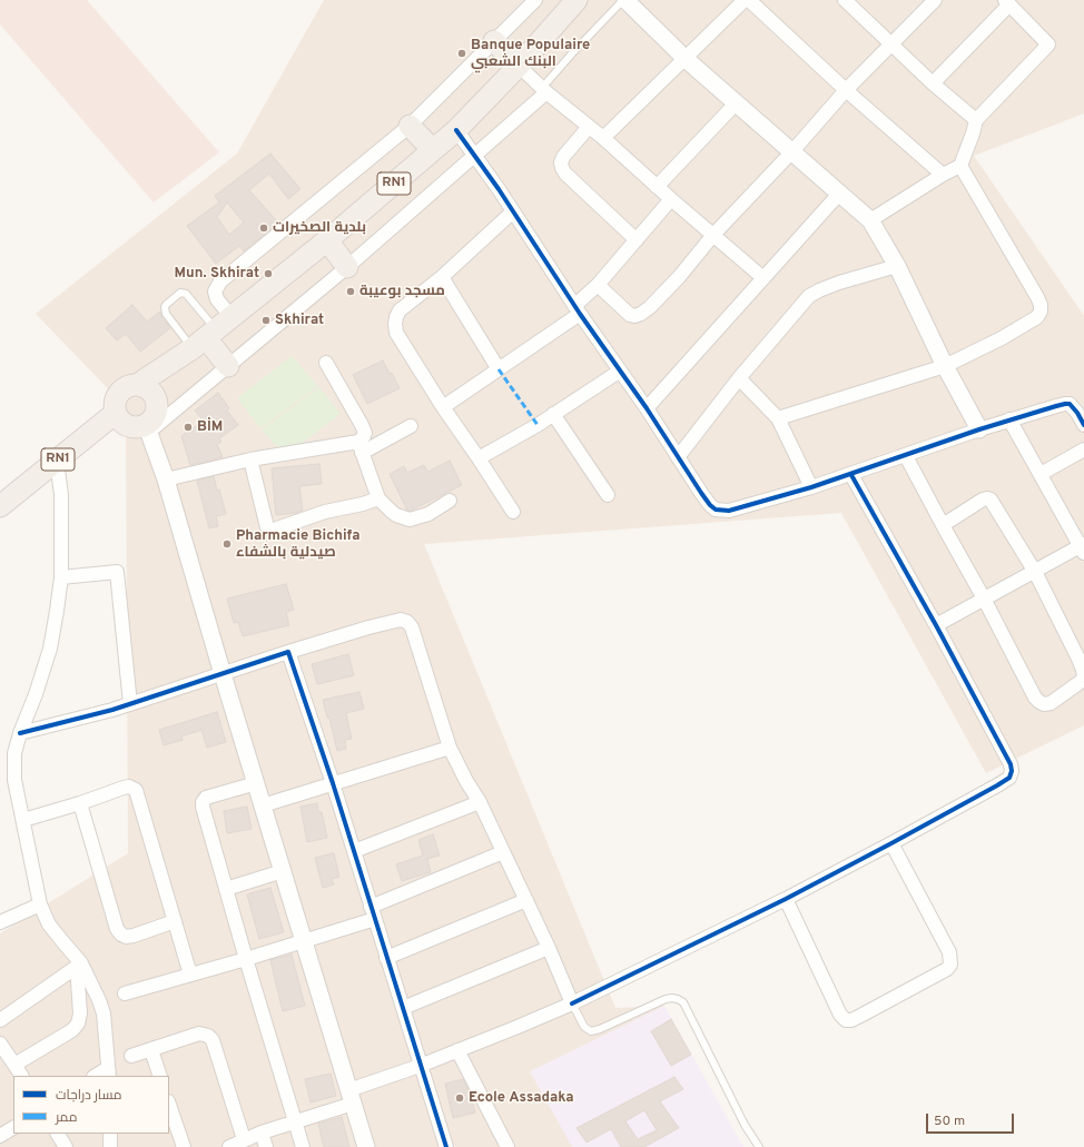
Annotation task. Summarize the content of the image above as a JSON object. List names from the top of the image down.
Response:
{
  "streets": {
    "main road": ["RN1"]
  },
  "places": [
    "Banque Populaire البنك الشعبي",
    "بلدية الصخيرات",
    "Mun. Skhirat",
    "مسجد بوعيبة",
    "Skhirat",
    "BİM",
    "Pharmacie Bichifa صيدلية بالشفاء",
    "Ecole Assadaka"
  ],
  "legend": ["مسار دراجات", "ممر"],
  "scale_bar": "50 m"
}
